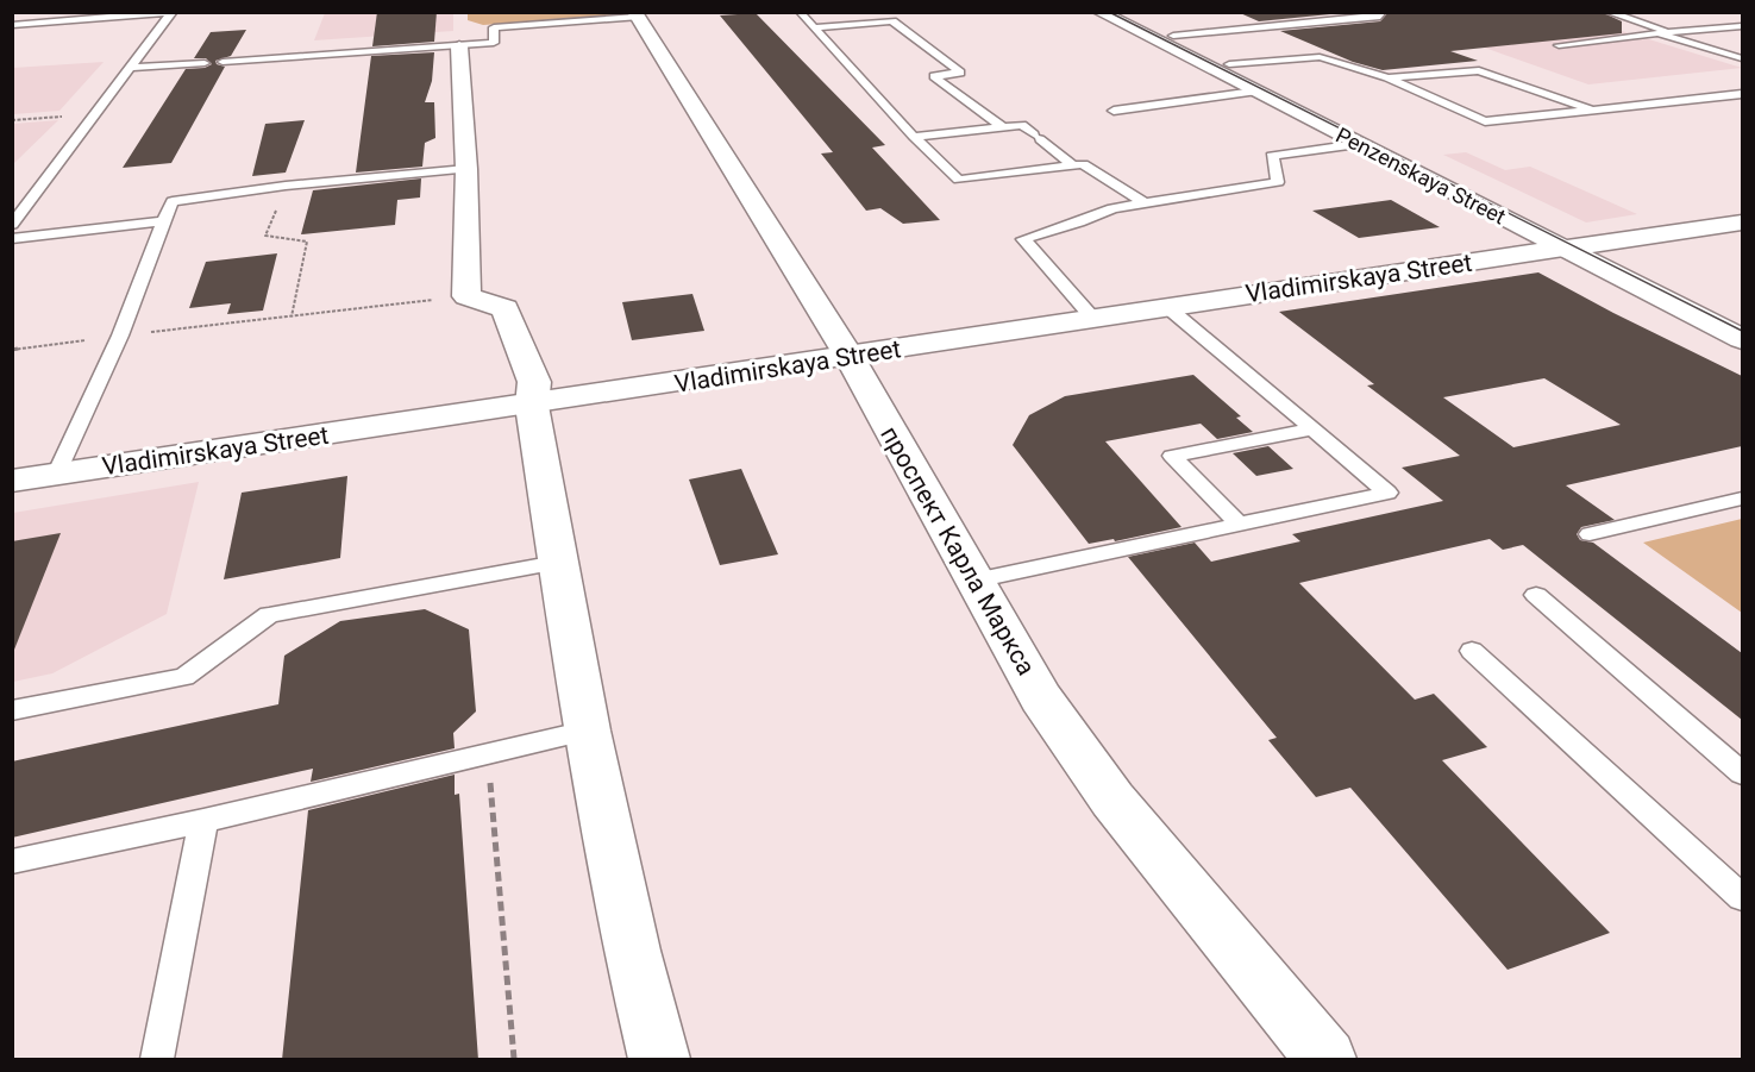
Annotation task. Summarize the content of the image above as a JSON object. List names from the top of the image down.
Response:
{
  "streets": {
    "street": ["Penzenskaya Street", "Vladimirskaya Street", "проспект Карла Маркса"]
  },
  "crossings": [
    ["Penzenskaya Street", "Vladimirskaya Street"],
    ["Vladimirskaya Street", "проспект Карла Маркса"]
  ]
}
